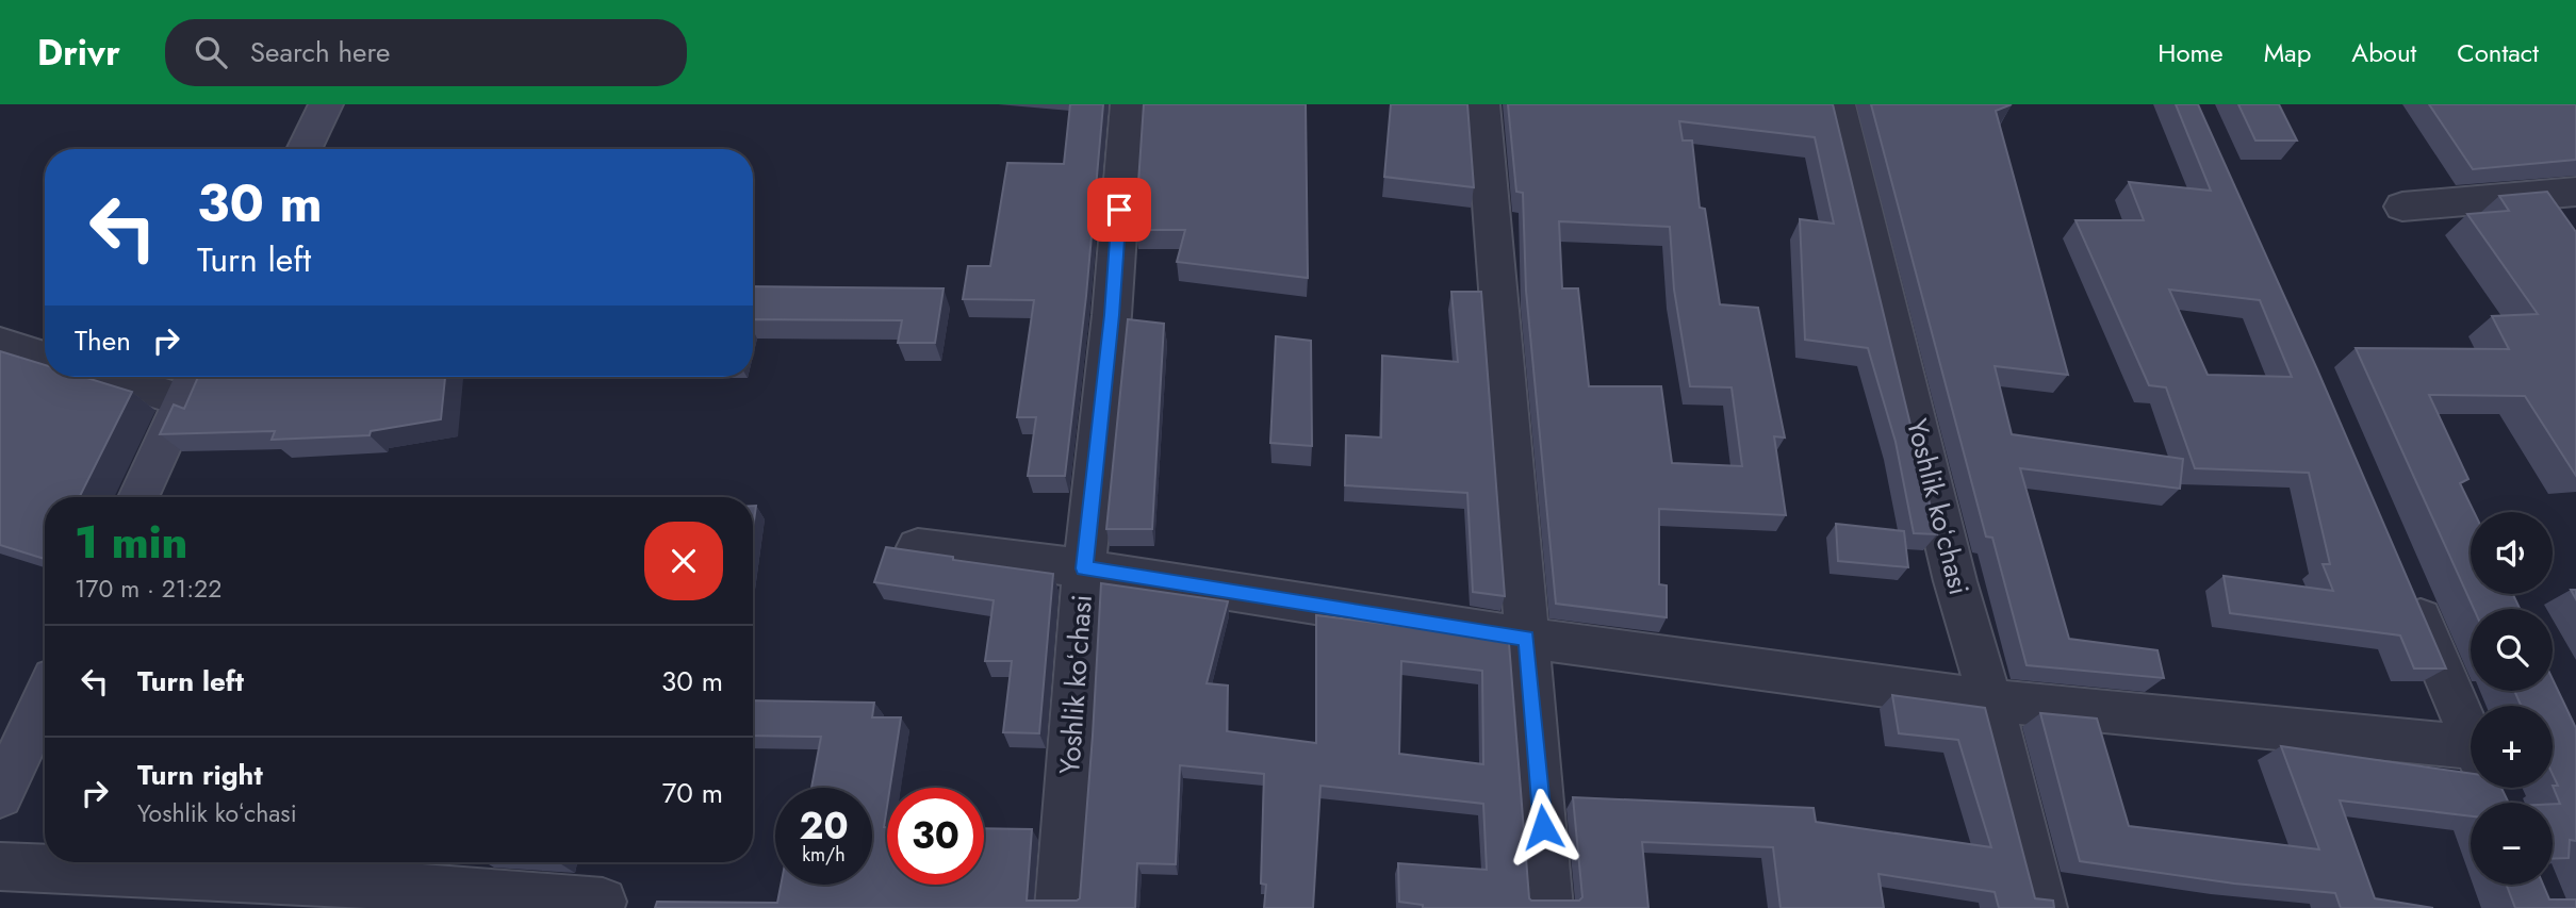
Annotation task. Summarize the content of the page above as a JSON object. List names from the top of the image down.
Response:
{
  "streets": {
    "street": ["Yoshlik koʻchasi"]
  },
  "page": {
    "header": "Drivr",
    "search": "Search here",
    "nav": [
      "Home",
      "Map",
      "About",
      "Contact"
    ],
    "turn": ["30 m", "Turn left"],
    "then": "Then",
    "heading": ["1 min", "170 m · 21:22"],
    "map_buttons": ["+", "−"],
    "list": [
      {
        "name": "Turn left",
        "value": "30 m"
      },
      {
        "name": "Turn right",
        "note": "Yoshlik koʻchasi",
        "value": "70 m"
      }
    ],
    "speed": "20 km/h",
    "limit": "30"
  }
}
